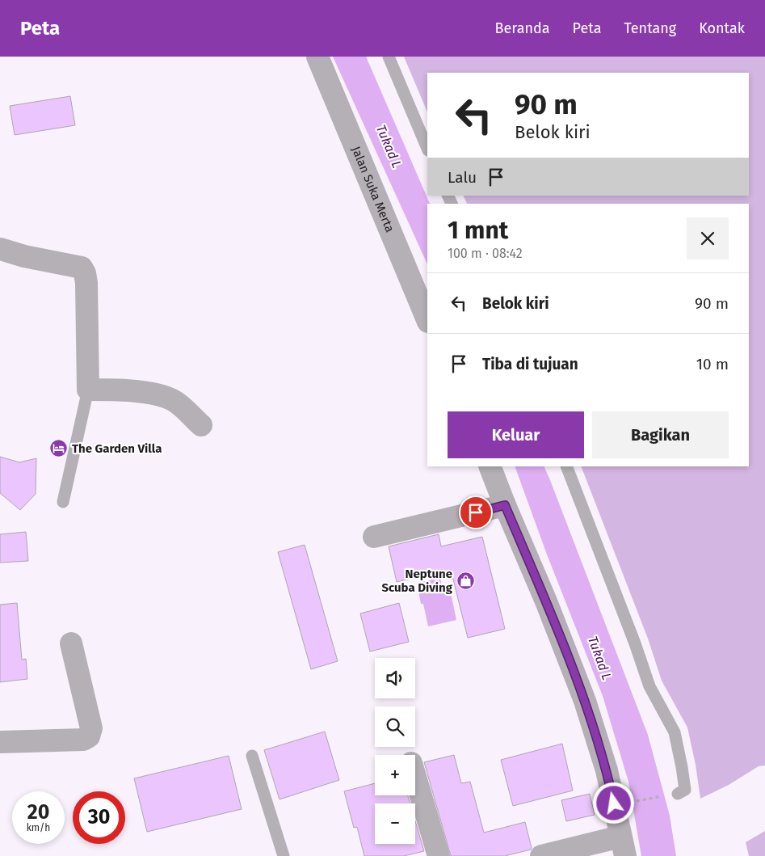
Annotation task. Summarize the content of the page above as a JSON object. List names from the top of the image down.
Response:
{
  "streets": {
    "street": ["Jalan Suka Merta"]
  },
  "water": ["Tukad L"],
  "places": {
    "hotel": ["The Garden Villa"],
    "shop": ["Neptune Scuba Diving"]
  },
  "page": {
    "header": "Peta",
    "nav": [
      "Beranda",
      "Peta",
      "Tentang",
      "Kontak"
    ],
    "turn": ["90 m", "Belok kiri"],
    "then": "Lalu",
    "heading": ["1 mnt", "100 m · 08:42"],
    "list": [
      {
        "name": "Belok kiri",
        "value": "90 m"
      },
      {
        "name": "Tiba di tujuan",
        "value": "10 m"
      }
    ],
    "buttons": ["Keluar", "Bagikan"],
    "map_buttons": ["+", "−"],
    "speed": "20 km/h",
    "limit": "30"
  }
}
